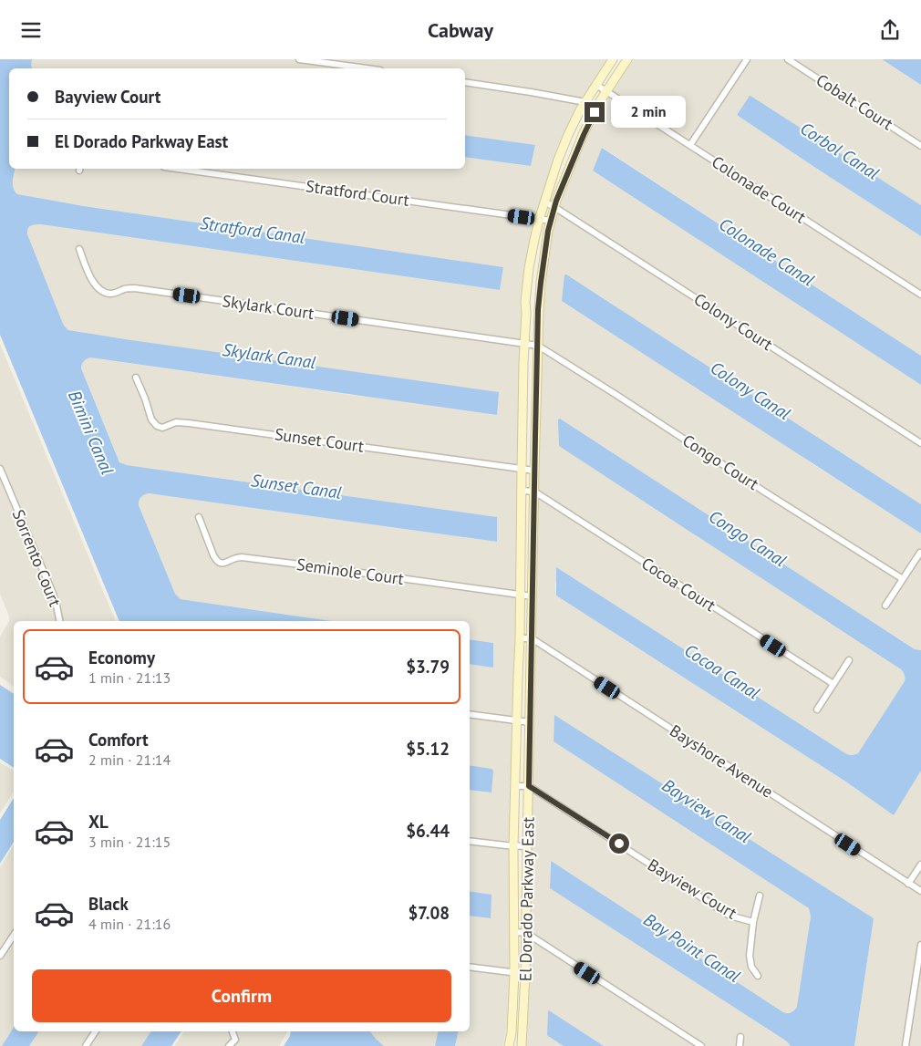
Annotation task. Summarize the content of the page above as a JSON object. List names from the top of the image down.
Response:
{
  "streets": {
    "street": [
      "Cobalt Court",
      "Colonade Court",
      "Stratford Court",
      "Skylark Court",
      "Colony Court",
      "Sunset Court",
      "Congo Court",
      "Sorrento Court",
      "Seminole Court",
      "Cocoa Court",
      "Bayshore Avenue",
      "Bayview Court",
      "El Dorado Parkway East"
    ]
  },
  "crossings": [
    ["Colonade Court", "El Dorado Parkway East"],
    ["Stratford Court", "El Dorado Parkway East"],
    ["Skylark Court", "Congo Court"],
    ["Skylark Court", "El Dorado Parkway East"],
    ["Colony Court", "El Dorado Parkway East"],
    ["Sunset Court", "El Dorado Parkway East"],
    ["Congo Court", "El Dorado Parkway East"],
    ["Seminole Court", "El Dorado Parkway East"],
    ["Cocoa Court", "El Dorado Parkway East"],
    ["Bayshore Avenue", "El Dorado Parkway East"],
    ["Bayview Court", "El Dorado Parkway East"]
  ],
  "water": [
    "Corbol Canal",
    "Stratford Canal",
    "Colonade Canal",
    "Skylark Canal",
    "Colony Canal",
    "Bimini Canal",
    "Sunset Canal",
    "Congo Canal",
    "Cocoa Canal",
    "Bayview Canal",
    "Bay Point Canal"
  ],
  "page": {
    "header": "Cabway",
    "banner": ["Bayview Court", "El Dorado Parkway East"],
    "bubble": "2 min",
    "list": [
      {
        "name": "Economy",
        "note": "1 min · 21:13",
        "value": "$3.79"
      },
      {
        "name": "Comfort",
        "note": "2 min · 21:14",
        "value": "$5.12"
      },
      {
        "name": "XL",
        "note": "3 min · 21:15",
        "value": "$6.44"
      },
      {
        "name": "Black",
        "note": "4 min · 21:16",
        "value": "$7.08"
      }
    ],
    "buttons": "Confirm"
  }
}
